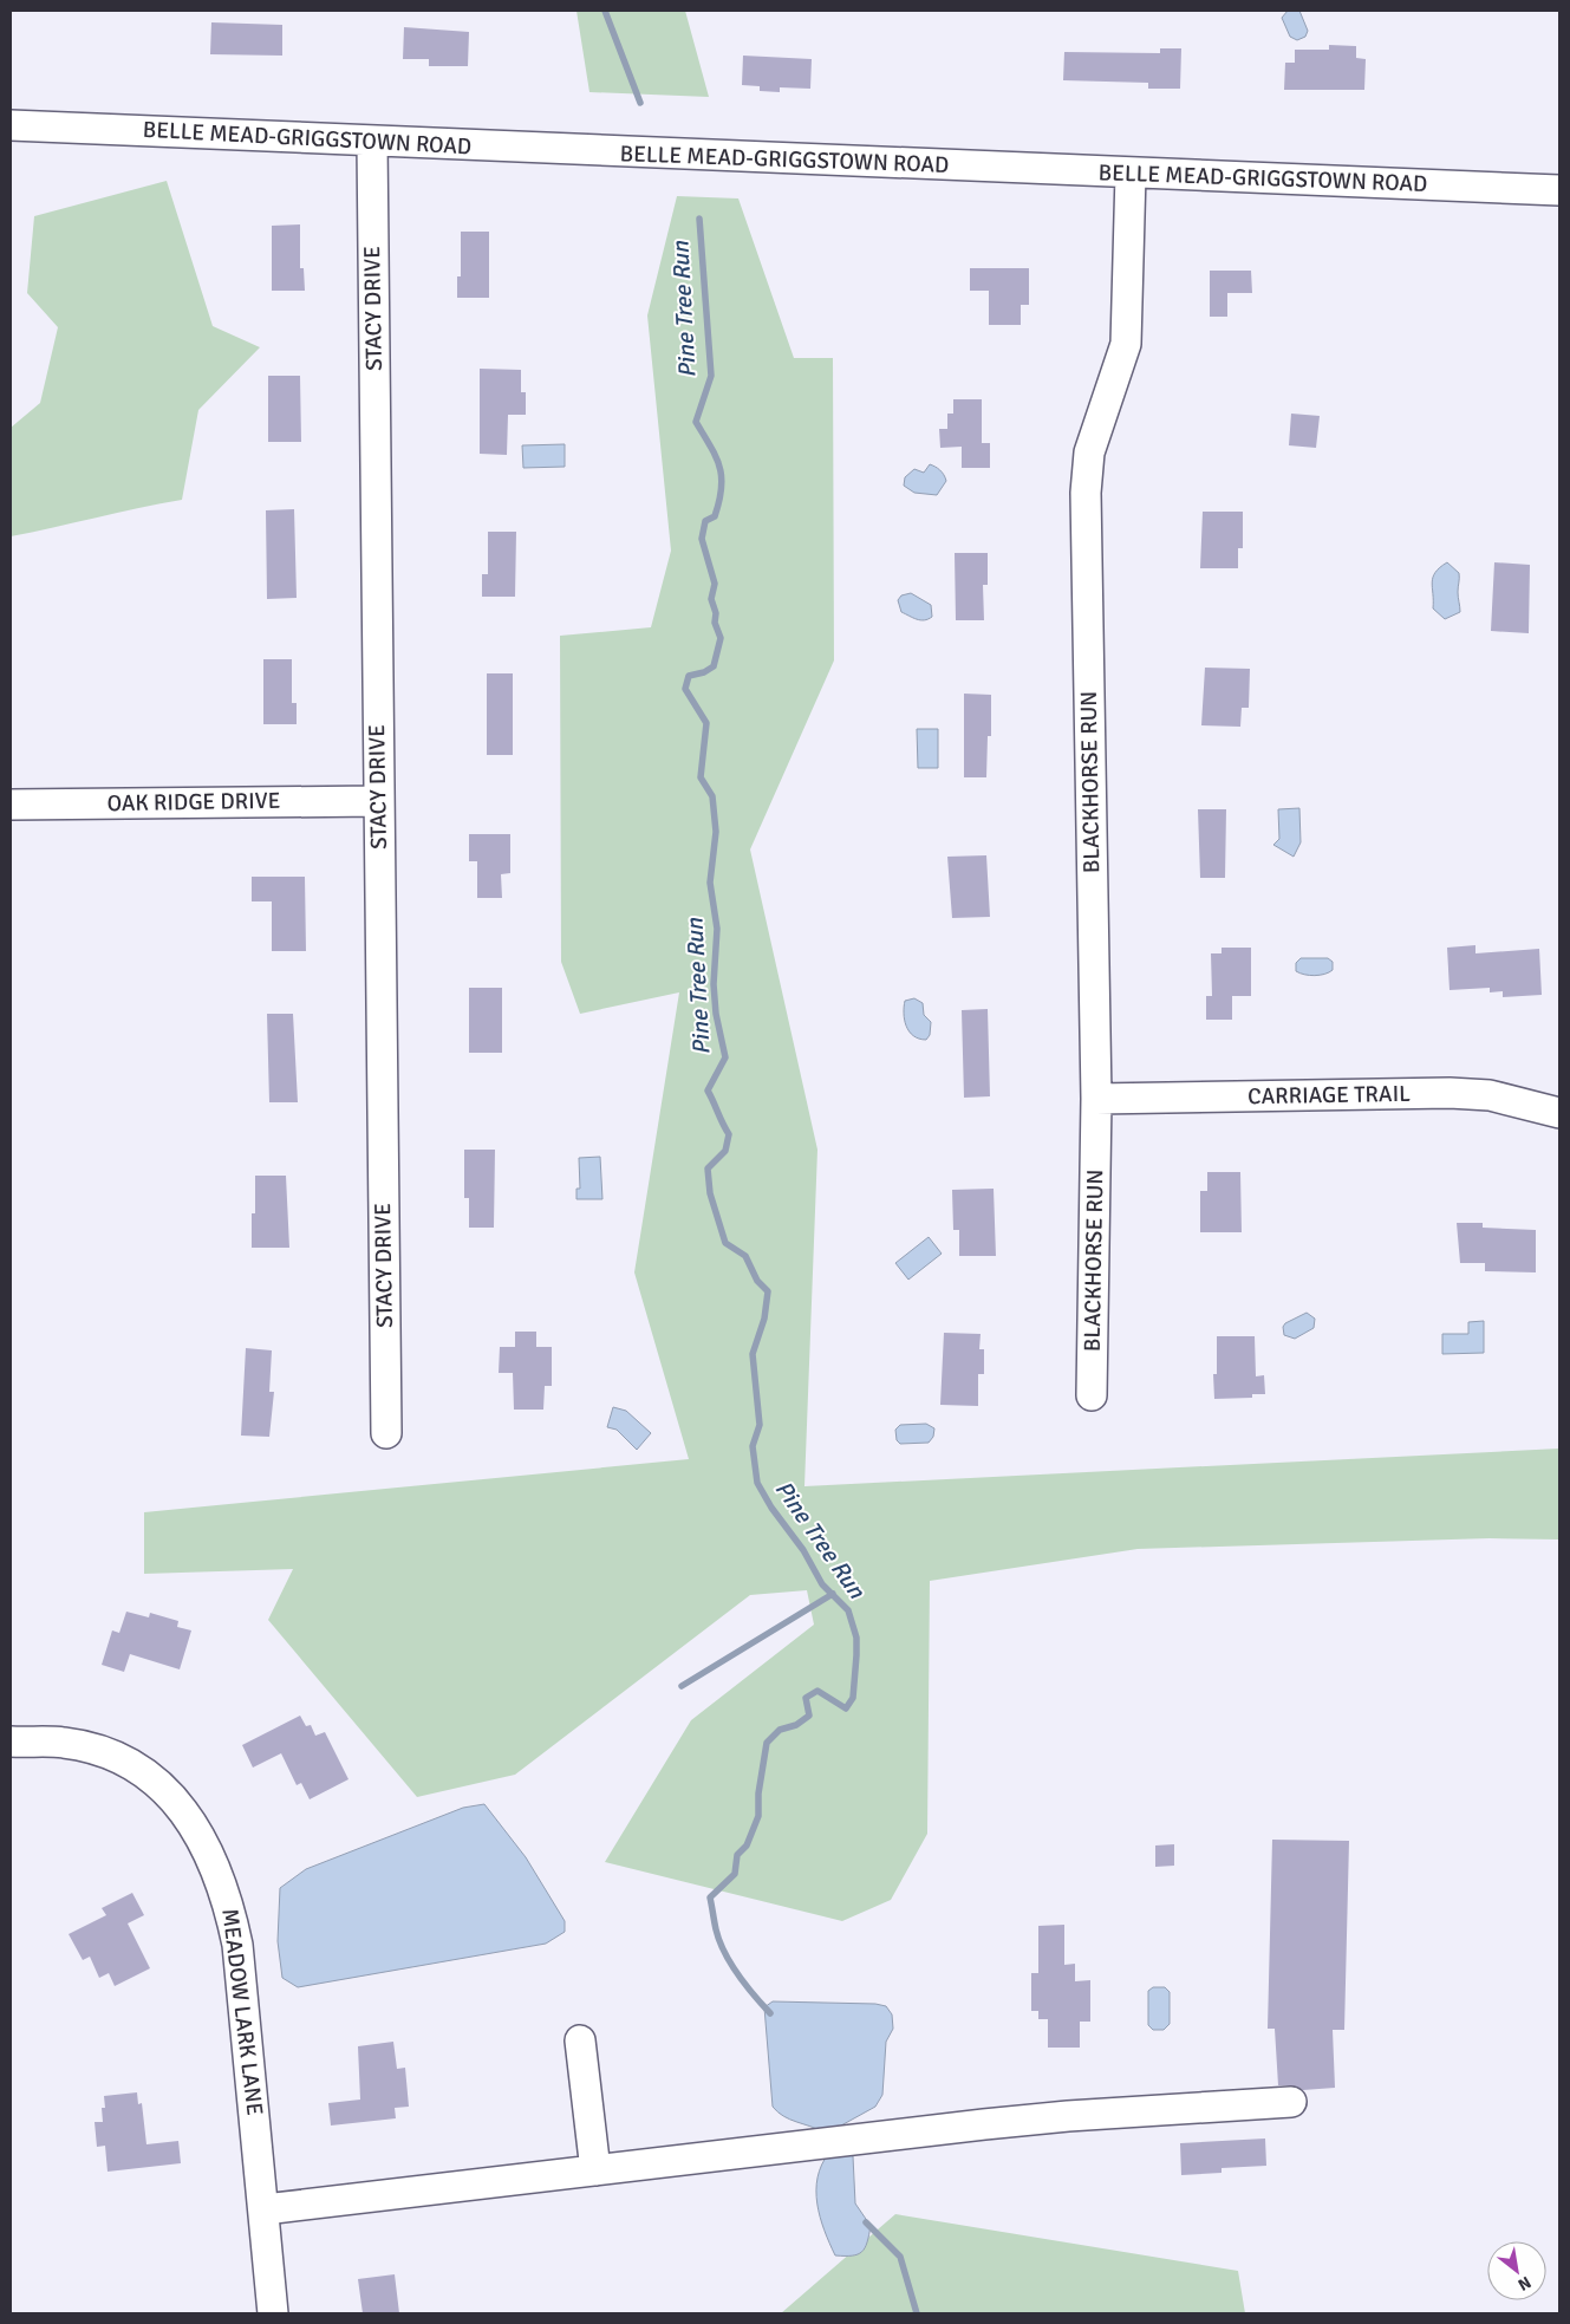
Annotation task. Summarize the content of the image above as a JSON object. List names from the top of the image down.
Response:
{
  "streets": {
    "street": [
      "BELLE MEAD-GRIGGSTOWN ROAD",
      "STACY DRIVE",
      "BLACKHORSE RUN",
      "OAK RIDGE DRIVE",
      "CARRIAGE TRAIL",
      "MEADOW LARK LANE"
    ]
  },
  "crossings": [
    ["BELLE MEAD-GRIGGSTOWN ROAD", "STACY DRIVE"],
    ["BELLE MEAD-GRIGGSTOWN ROAD", "BLACKHORSE RUN"],
    ["STACY DRIVE", "OAK RIDGE DRIVE"],
    ["BLACKHORSE RUN", "CARRIAGE TRAIL"]
  ],
  "water": ["Pine Tree Run"],
  "north": "bottom right"
}
